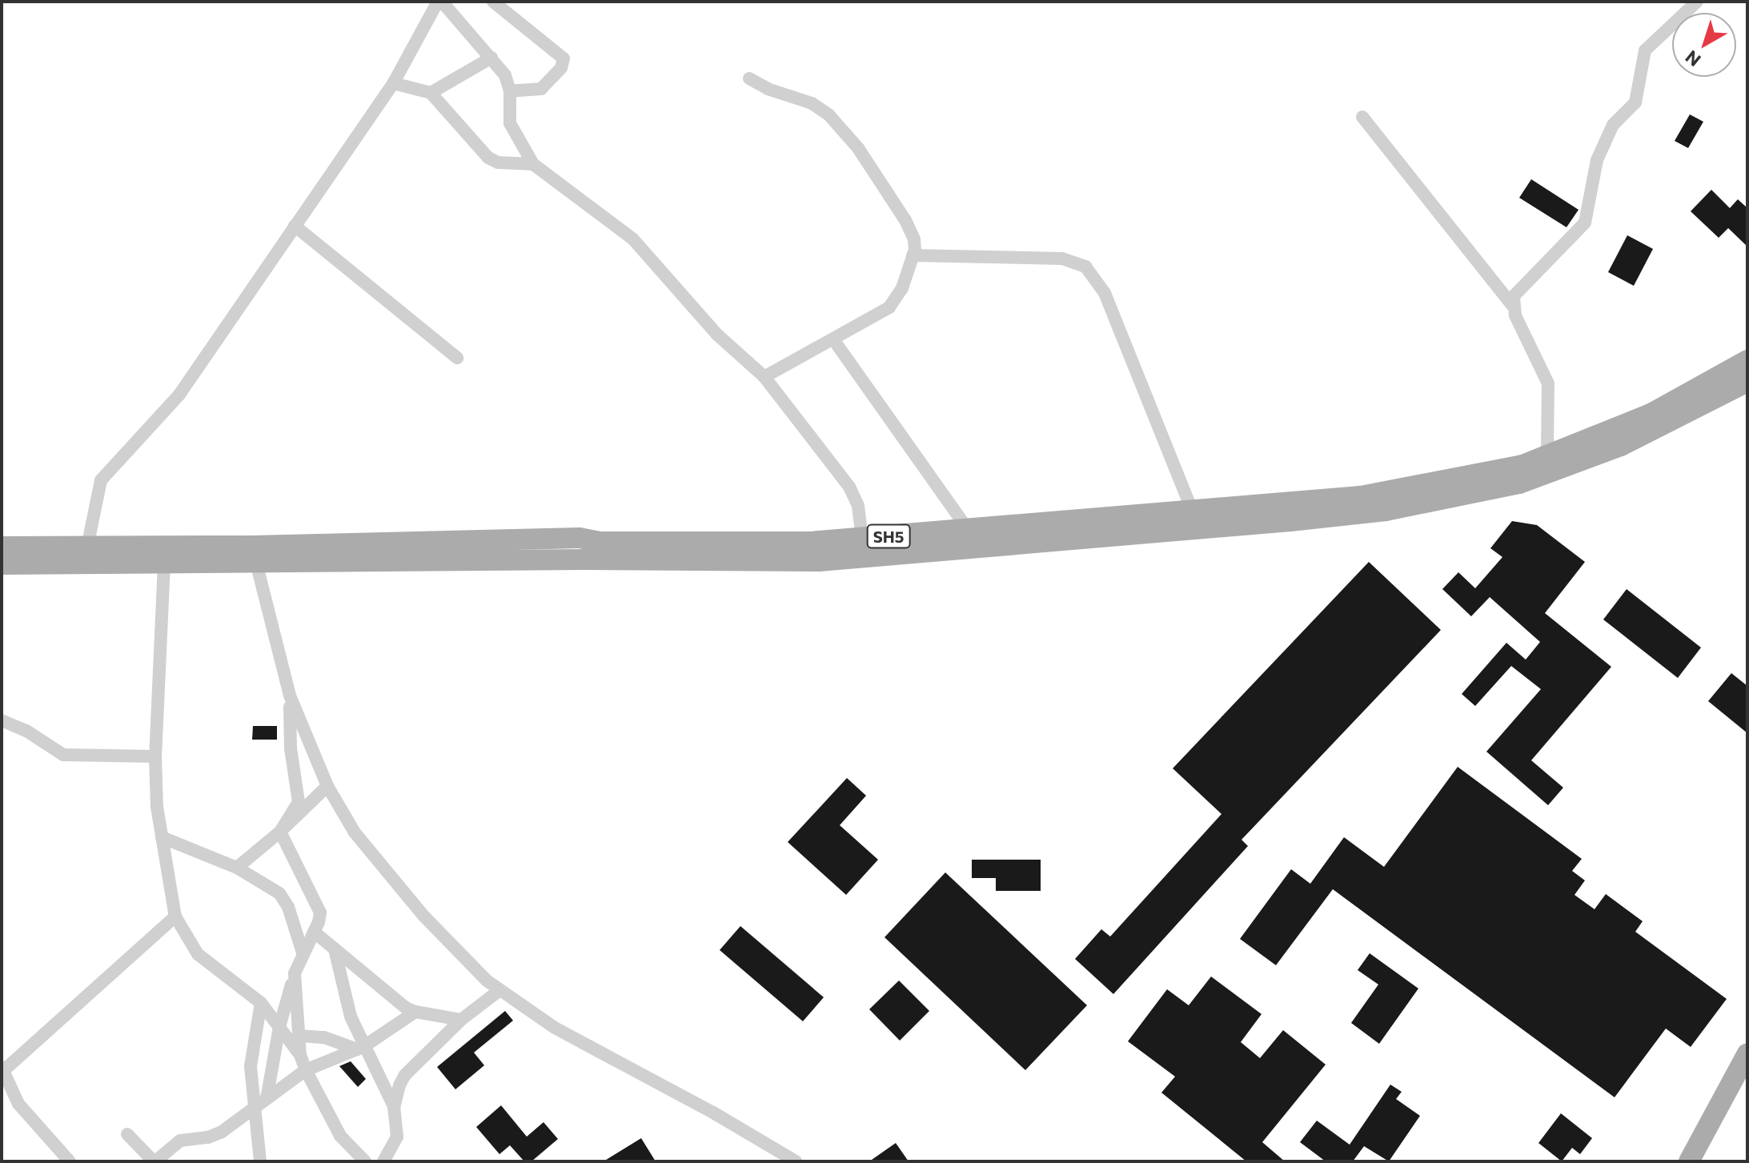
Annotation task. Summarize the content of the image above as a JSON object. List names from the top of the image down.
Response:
{
  "streets": {
    "main road": ["SH5"]
  },
  "north": "bottom left"
}
